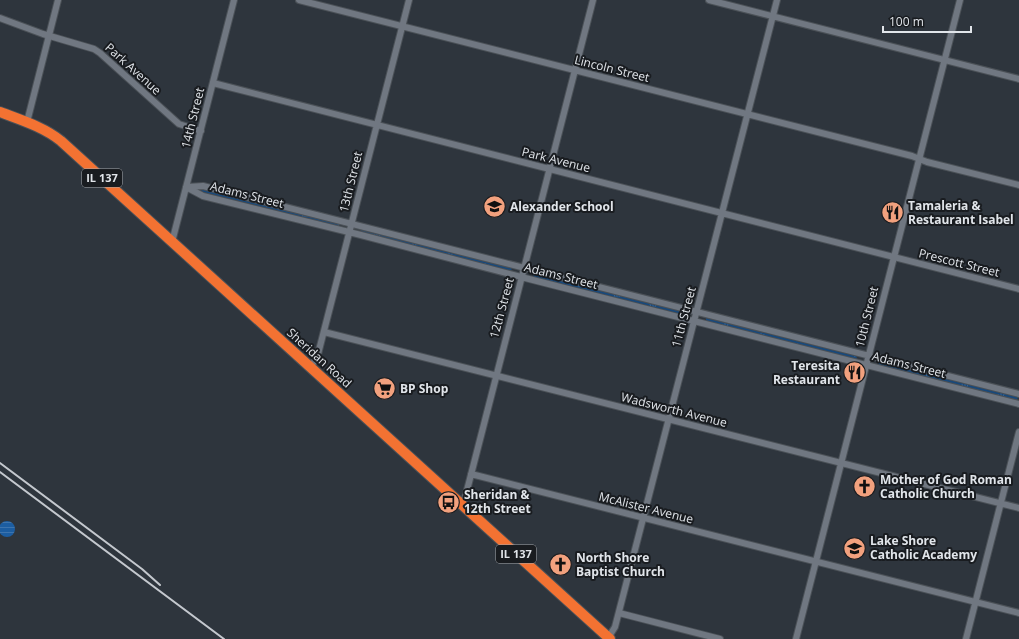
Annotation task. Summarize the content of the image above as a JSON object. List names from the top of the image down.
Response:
{
  "streets": {
    "highway": ["IL 137", "Sheridan Road"],
    "street": [
      "Park Avenue",
      "Lincoln Street",
      "14th Street",
      "13th Street",
      "Adams Street",
      "Prescott Street",
      "12th Street",
      "11th Street",
      "10th Street",
      "Wadsworth Avenue",
      "McAlister Avenue"
    ]
  },
  "crossings": [
    ["Park Avenue", "14th Street"],
    ["Park Avenue", "13th Street"],
    ["Park Avenue", "Prescott Street"],
    ["Park Avenue", "12th Street"],
    ["Park Avenue", "11th Street"],
    ["Park Avenue", "10th Street"],
    ["Lincoln Street", "13th Street"],
    ["Lincoln Street", "12th Street"],
    ["Lincoln Street", "11th Street"],
    ["Lincoln Street", "10th Street"],
    ["14th Street", "Adams Street"],
    ["14th Street", "Sheridan Road"],
    ["13th Street", "Adams Street"],
    ["13th Street", "Sheridan Road"],
    ["13th Street", "Wadsworth Avenue"],
    ["Adams Street", "12th Street"],
    ["Adams Street", "11th Street"],
    ["Adams Street", "10th Street"],
    ["Prescott Street", "10th Street"],
    ["12th Street", "Sheridan Road"],
    ["12th Street", "Wadsworth Avenue"],
    ["12th Street", "McAlister Avenue"],
    ["11th Street", "Sheridan Road"],
    ["11th Street", "Wadsworth Avenue"],
    ["11th Street", "McAlister Avenue"],
    ["10th Street", "Wadsworth Avenue"],
    ["10th Street", "McAlister Avenue"]
  ],
  "places": {
    "school or university": ["Alexander School", "Lake Shore Catholic Academy"],
    "restaurant": ["Tamaleria & Restaurant Isabel", "Teresita Restaurant"],
    "supermarket": ["BP Shop"],
    "church": ["Mother of God Roman Catholic Church", "North Shore Baptist Church"],
    "bus stop": ["Sheridan & 12th Street"]
  },
  "scale_bar": "100 m"
}
